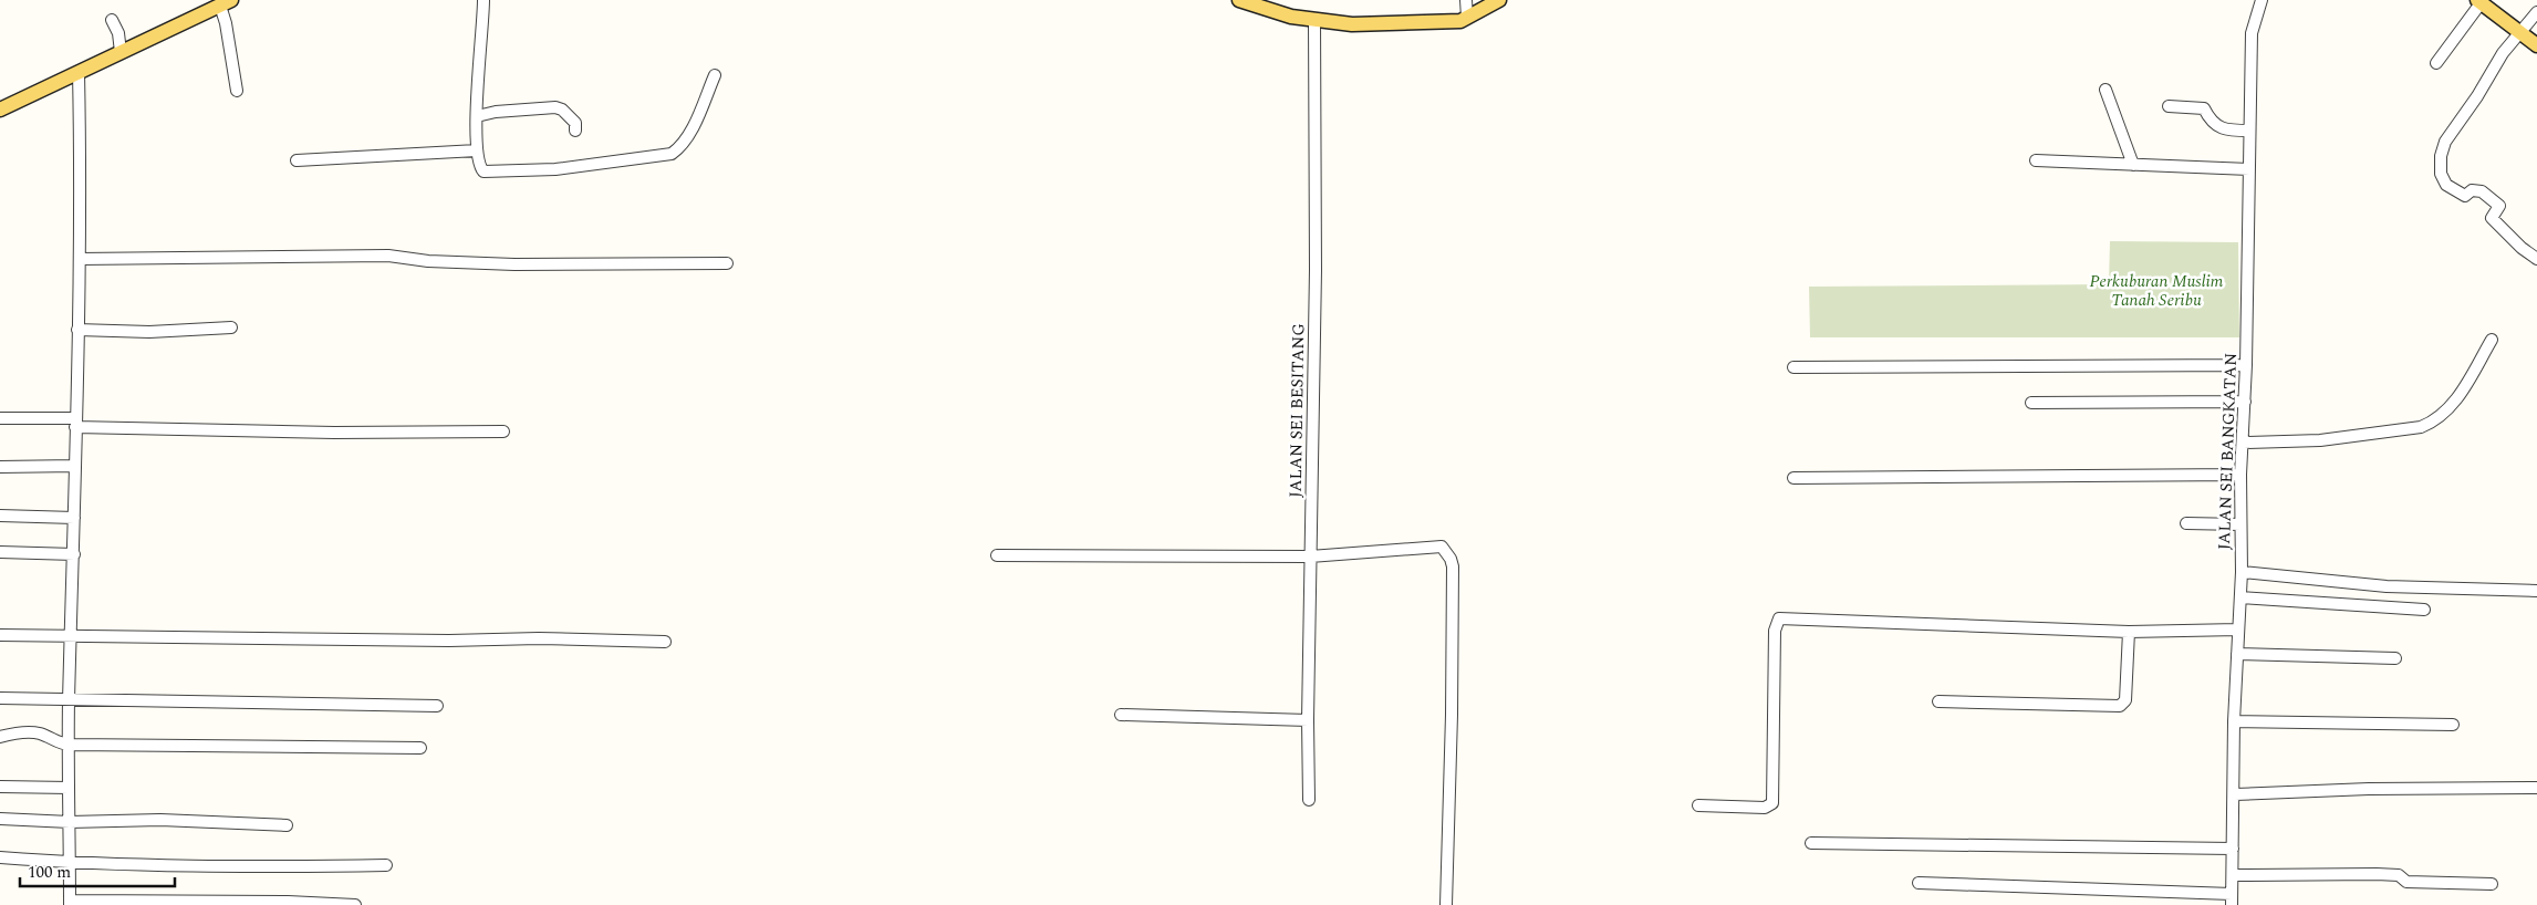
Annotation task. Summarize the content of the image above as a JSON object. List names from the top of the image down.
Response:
{
  "streets": {
    "street": ["JALAN SEI BESITANG", "JALAN SEI BANGKATAN"]
  },
  "parks": ["Perkuburan Muslim Tanah Seribu"],
  "scale_bar": "100 m"
}
